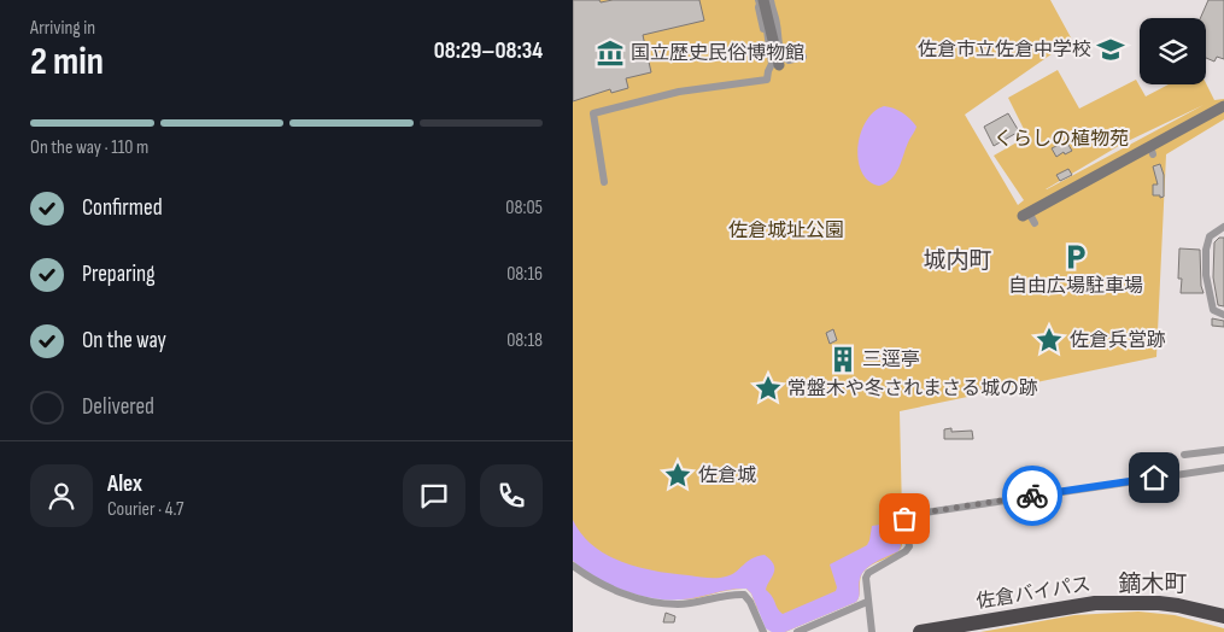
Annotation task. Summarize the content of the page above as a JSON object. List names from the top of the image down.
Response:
{
  "streets": {
    "highway": ["佐倉バイパス"]
  },
  "districts": ["城内町", "鏑木町"],
  "parks": ["くらしの植物苑", "佐倉城址公園"],
  "places": {
    "school or university": ["佐倉市立佐倉中学校"],
    "museum": ["国立歴史民俗博物館"],
    "parking": ["自由広場駐車場"],
    "place": ["佐倉兵営跡", "常盤木や冬されまさる城の跡", "佐倉城"],
    "building": ["三逕亭"]
  },
  "page": {
    "heading": ["2 min", "Arriving in", "08:29–08:34"],
    "panel": ["Alex", "Courier · 4.7"],
    "bar": "On the way · 110 m",
    "list": [
      ["Confirmed", "08:05"],
      ["Preparing", "08:16"],
      ["On the way", "08:18"],
      "Delivered"
    ]
  }
}
